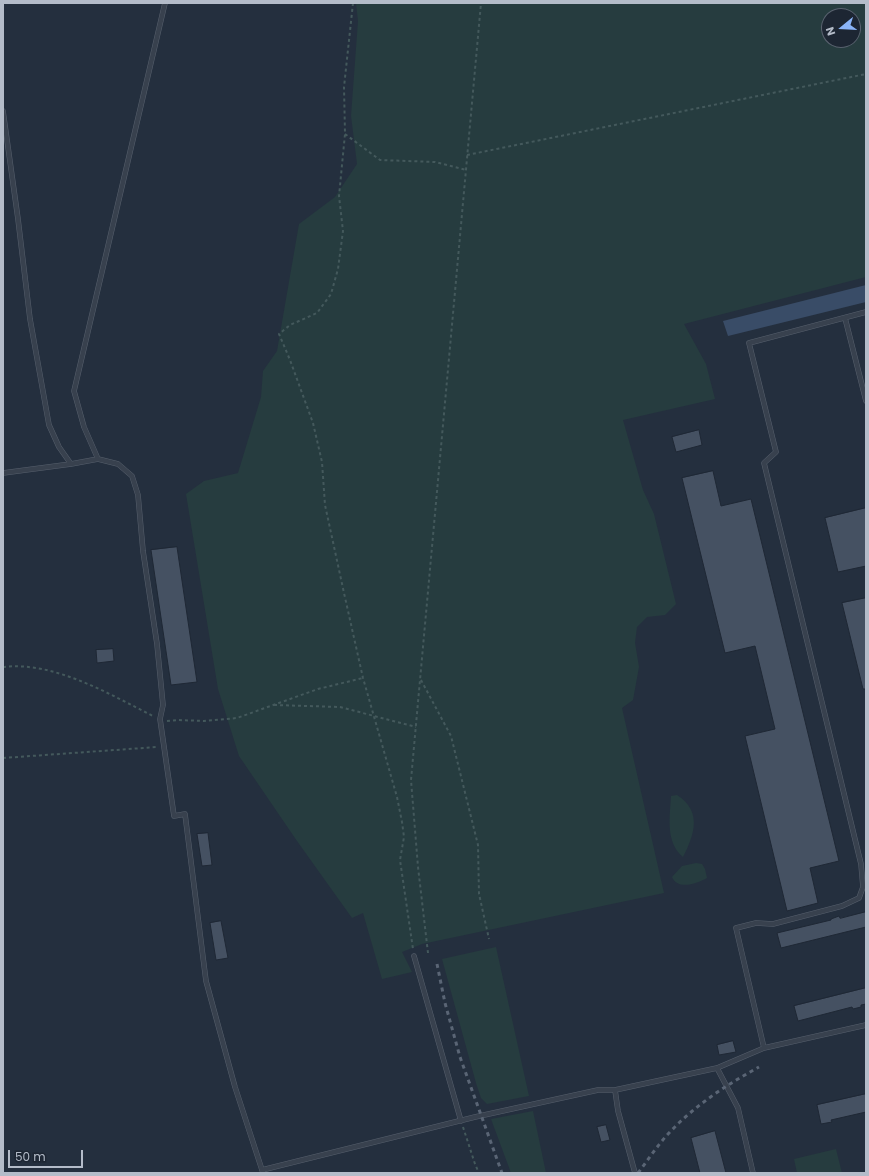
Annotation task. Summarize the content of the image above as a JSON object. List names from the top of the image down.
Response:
{
  "scale_bar": "50 m",
  "north": "left"
}
